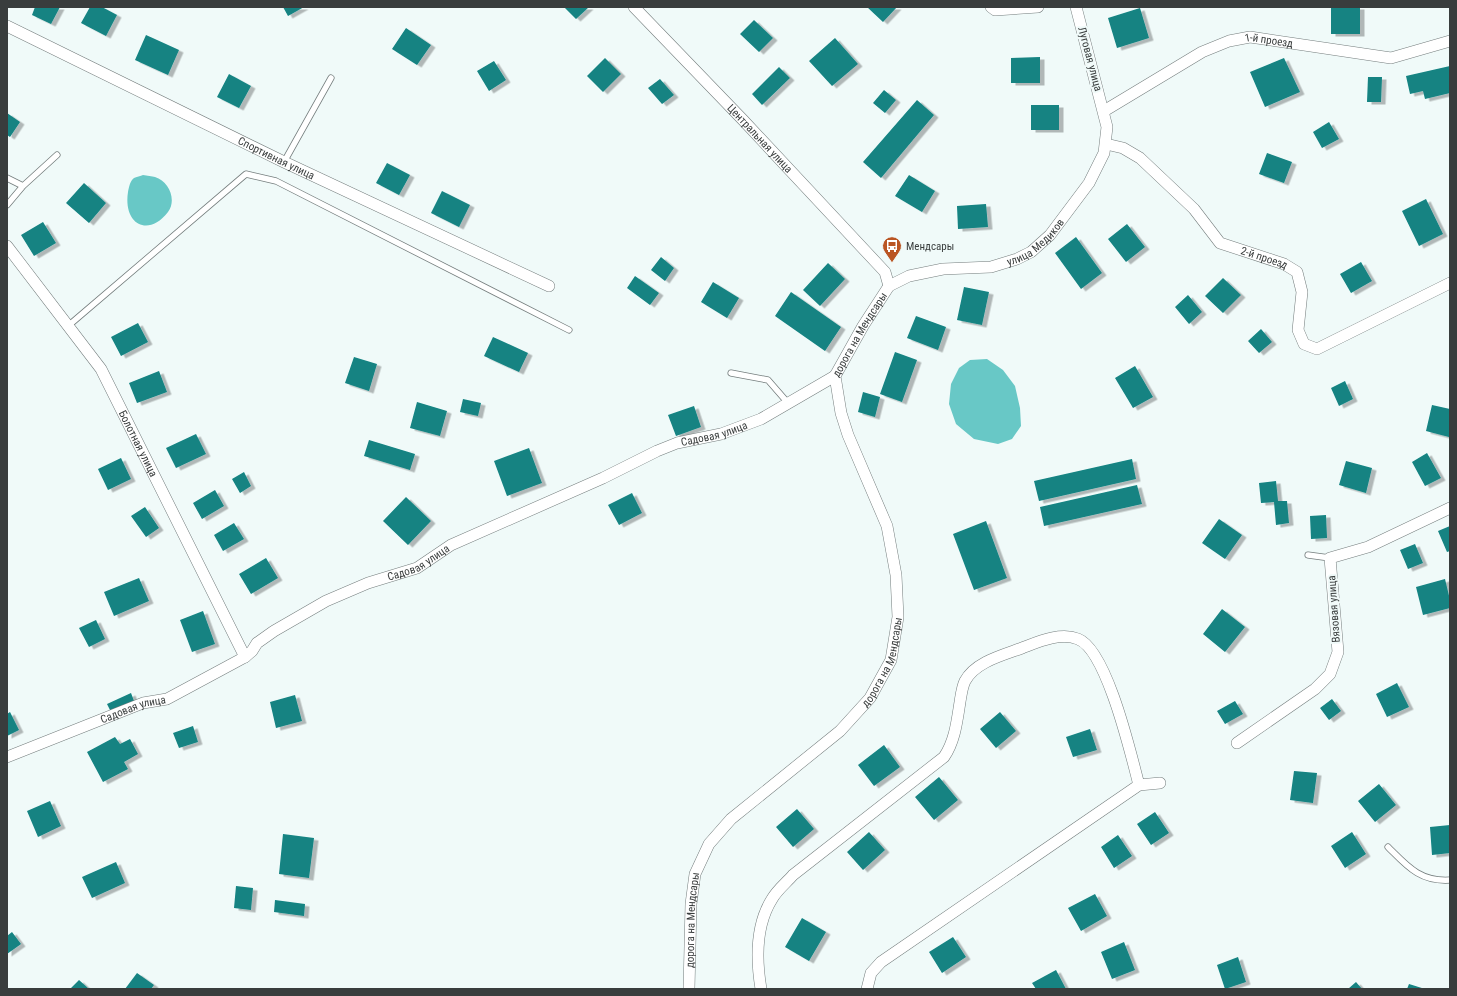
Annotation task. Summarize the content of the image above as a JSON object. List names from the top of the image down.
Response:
{
  "streets": {
    "street": [
      "1-й проезд",
      "Луговая улица",
      "Центральная улица",
      "Спортивная улица",
      "улица Медиков",
      "2-й проезд",
      "дорога на Мендсары",
      "Садовая улица",
      "Болотная улица",
      "Вязовая улица"
    ]
  },
  "crossings": [
    ["1-й проезд", "Луговая улица"],
    ["1-й проезд", "улица Медиков"],
    ["Луговая улица", "улица Медиков"],
    ["Центральная улица", "улица Медиков"],
    ["Центральная улица", "дорога на Мендсары"],
    ["улица Медиков", "2-й проезд"],
    ["улица Медиков", "дорога на Мендсары"],
    ["дорога на Мендсары", "Садовая улица"],
    ["Садовая улица", "Болотная улица"]
  ],
  "places": {
    "bus stop": ["Мендсары"]
  }
}
